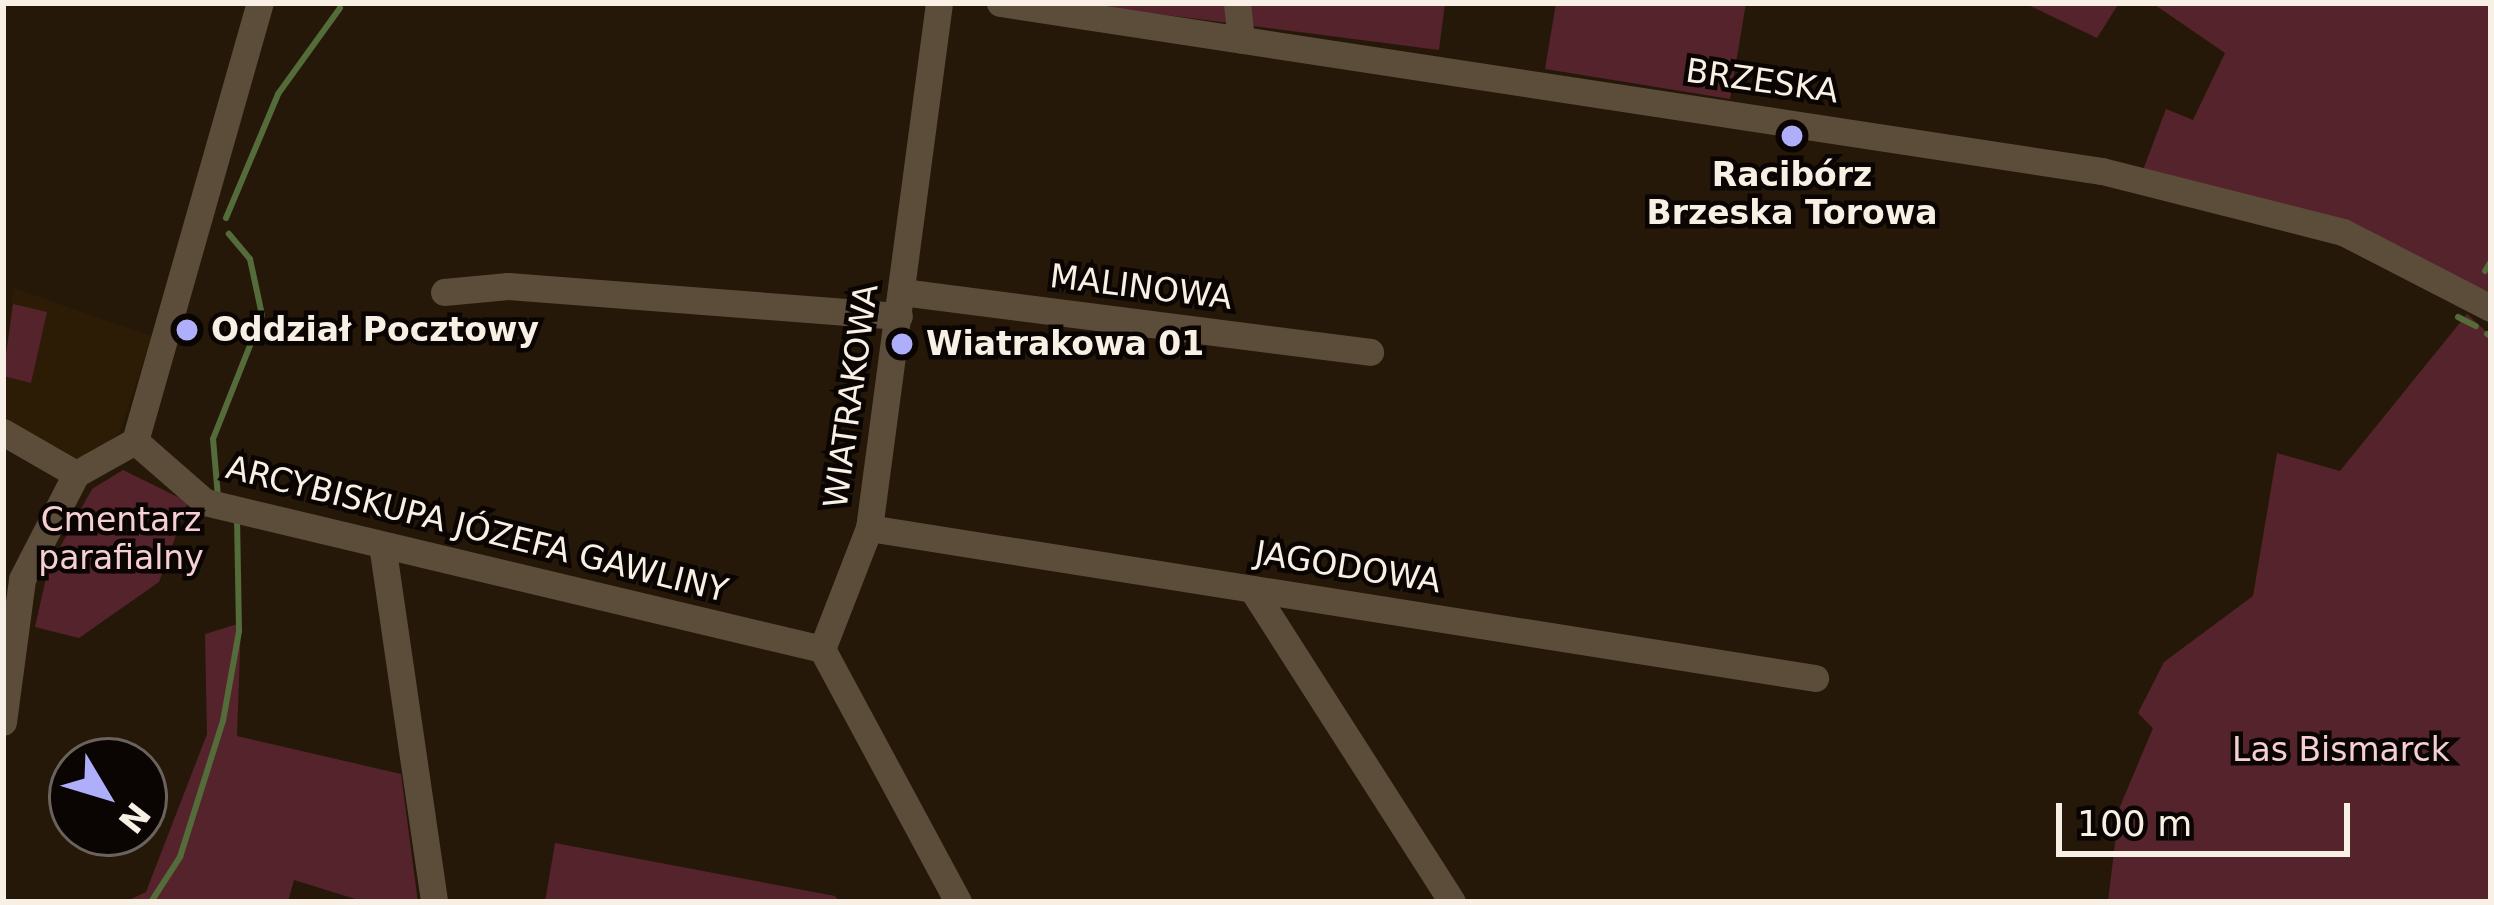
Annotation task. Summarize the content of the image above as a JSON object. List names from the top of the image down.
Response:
{
  "streets": {
    "street": [
      "BRZESKA",
      "MALINOWA",
      "WIATRAKOWA",
      "ARCYBISKUPA JÓZEFA GAWLINY",
      "JAGODOWA"
    ]
  },
  "crossings": [
    ["MALINOWA", "WIATRAKOWA"],
    ["WIATRAKOWA", "ARCYBISKUPA JÓZEFA GAWLINY"],
    ["WIATRAKOWA", "JAGODOWA"]
  ],
  "parks": ["Cmentarz parafialny", "Las Bismarck"],
  "places": ["Racibórz Brzeska Torowa", "Oddział Pocztowy", "Wiatrakowa 01"],
  "scale_bar": "100 m",
  "north": "bottom right"
}
